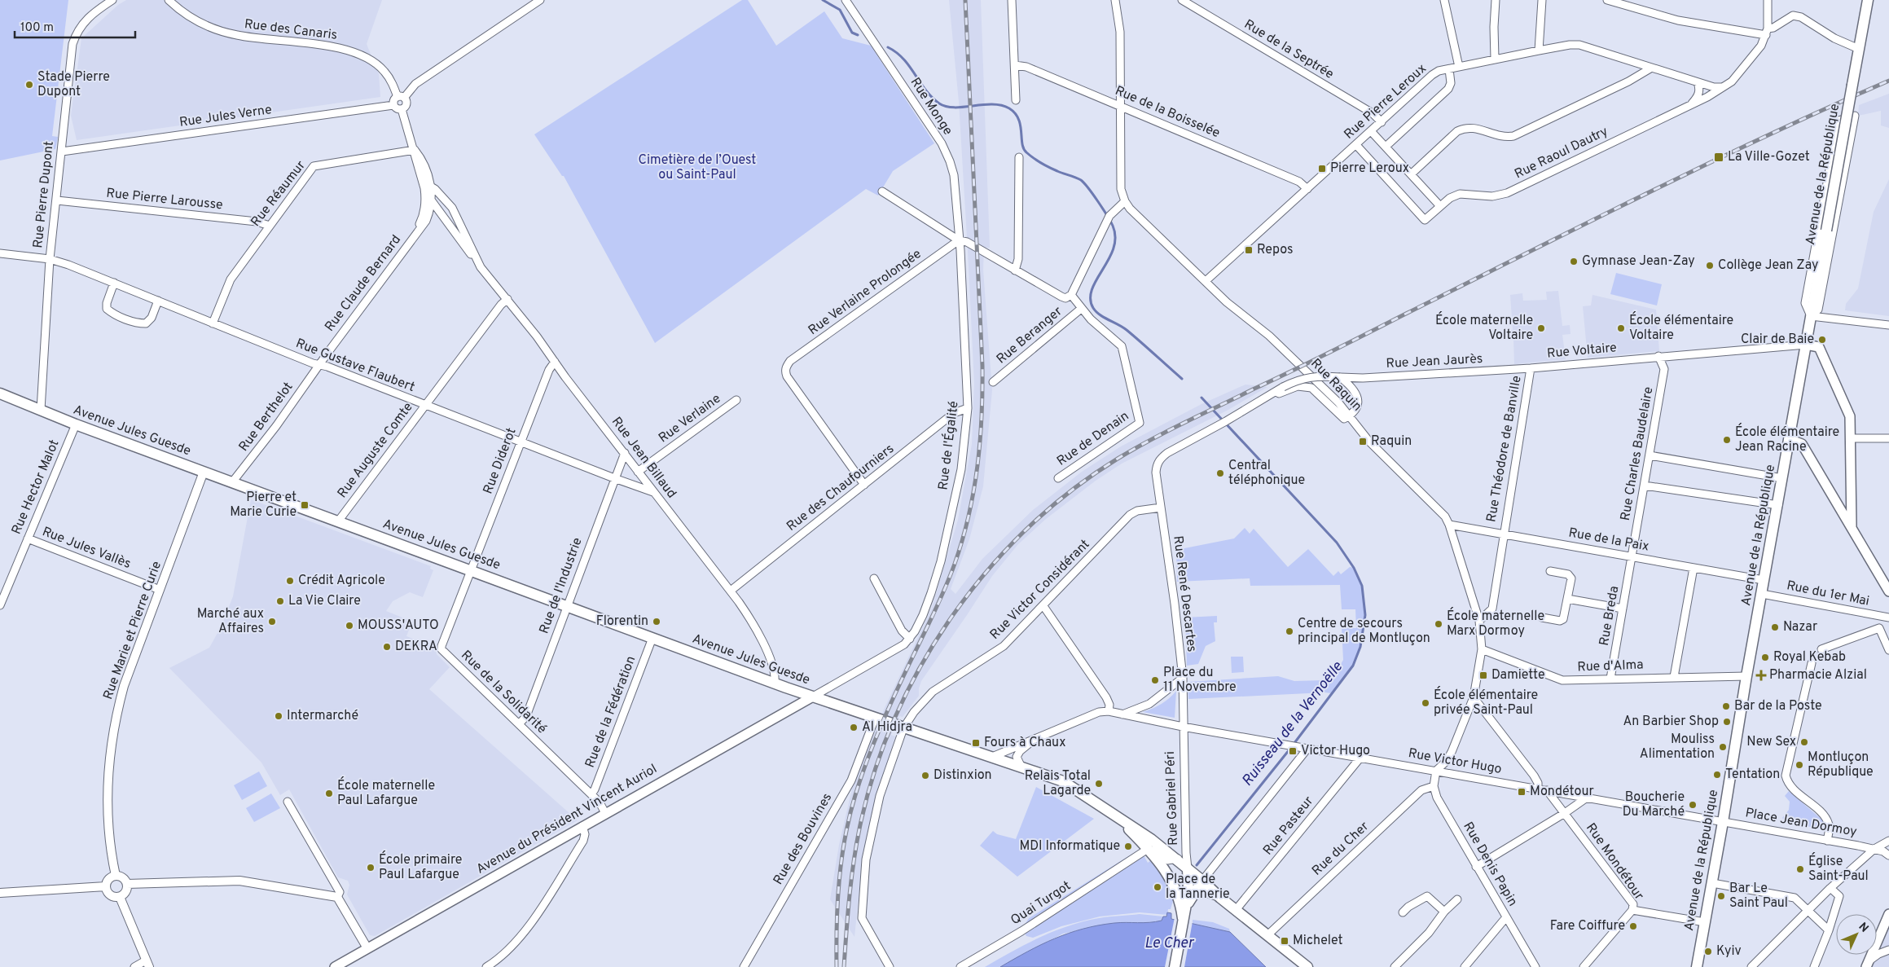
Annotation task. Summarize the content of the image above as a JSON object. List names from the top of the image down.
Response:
{
  "streets": {
    "main road": ["Avenue de la République", "Avenue Jules Guesde", "Avenue du Président Vincent Auriol"],
    "street": [
      "Rue des Canaris",
      "Rue de la Septrée",
      "Rue Pierre Leroux",
      "Rue Monge",
      "Rue de la Boisselée",
      "Rue Jules Verne",
      "Rue Raoul Dautry",
      "Rue Réaumur",
      "Rue Pierre Dupont",
      "Rue Pierre Larousse",
      "Rue Claude Bernard",
      "Rue Verlaine Prolongée",
      "Rue Beranger",
      "Rue Voltaire",
      "Rue Jean Jaurès",
      "Rue Gustave Flaubert",
      "Rue Raquin",
      "Rue Berthelot",
      "Rue Verlaine",
      "Rue de Denain",
      "Rue de l'Égalité",
      "Rue Théodore de Banville",
      "Rue Auguste Comte",
      "Rue Charles Baudelaire",
      "Rue Jean Billaud",
      "Rue Diderot",
      "Rue Hector Malot",
      "Rue des Chaufourniers",
      "Rue de la Paix",
      "Rue Jules Vallès",
      "Rue de l'Industrie",
      "Rue Victor Considérant",
      "Rue René Descartes",
      "Rue du 1er Mai",
      "Rue Breda",
      "Rue Marie et Pierre Curie",
      "Rue d'Alma",
      "Rue de la Solidarité",
      "Rue de la Fédération",
      "Rue Victor Hugo",
      "Rue Gabriel Péri",
      "Place Jean Dormoy",
      "Rue Pasteur",
      "Rue des Bouvines",
      "Rue du Cher",
      "Rue Mondétour",
      "Rue Denis Papin",
      "Quai Turgot"
    ]
  },
  "crossings": [
    ["Rue de la Septrée", "Rue Pierre Leroux"],
    ["Rue Pierre Leroux", "Rue de la Boisselée"],
    ["Rue Pierre Leroux", "Rue Raoul Dautry"],
    ["Rue Pierre Leroux", "Rue Raquin"],
    ["Rue Monge", "Rue Verlaine Prolongée"],
    ["Rue Monge", "Rue de l'Égalité"],
    ["Rue Jules Verne", "Rue Pierre Dupont"],
    ["Avenue de la République", "Rue Voltaire"],
    ["Avenue de la République", "Rue de la Paix"],
    ["Avenue de la République", "Rue du 1er Mai"],
    ["Avenue de la République", "Rue d'Alma"],
    ["Avenue de la République", "Rue Victor Hugo"],
    ["Avenue de la République", "Place Jean Dormoy"],
    ["Avenue de la République", "Rue Mondétour"],
    ["Rue Réaumur", "Rue Pierre Larousse"],
    ["Rue Réaumur", "Rue Gustave Flaubert"],
    ["Rue Pierre Dupont", "Rue Pierre Larousse"],
    ["Rue Pierre Dupont", "Rue Gustave Flaubert"],
    ["Rue Pierre Dupont", "Avenue Jules Guesde"],
    ["Rue Claude Bernard", "Rue Gustave Flaubert"],
    ["Rue Claude Bernard", "Rue Berthelot"],
    ["Rue Verlaine Prolongée", "Rue de l'Égalité"],
    ["Rue Verlaine Prolongée", "Rue des Chaufourniers"],
    ["Rue Beranger", "Rue de Denain"],
    ["Rue Voltaire", "Rue Jean Jaurès"],
    ["Rue Voltaire", "Rue Théodore de Banville"],
    ["Rue Voltaire", "Rue Charles Baudelaire"],
    ["Rue Jean Jaurès", "Rue Raquin"],
    ["Rue Jean Jaurès", "Rue Théodore de Banville"],
    ["Rue Jean Jaurès", "Rue René Descartes"],
    ["Rue Gustave Flaubert", "Rue Berthelot"],
    ["Rue Gustave Flaubert", "Rue Auguste Comte"],
    ["Rue Gustave Flaubert", "Rue Jean Billaud"],
    ["Rue Gustave Flaubert", "Rue Diderot"],
    ["Rue Gustave Flaubert", "Rue de l'Industrie"],
    ["Rue Raquin", "Rue Théodore de Banville"],
    ["Rue Raquin", "Rue de la Paix"],
    ["Rue Raquin", "Rue d'Alma"],
    ["Rue Raquin", "Rue Victor Hugo"],
    ["Rue Raquin", "Rue Denis Papin"],
    ["Rue Berthelot", "Avenue Jules Guesde"],
    ["Rue Verlaine", "Rue Jean Billaud"],
    ["Avenue Jules Guesde", "Rue Auguste Comte"],
    ["Avenue Jules Guesde", "Rue Jean Billaud"],
    ["Avenue Jules Guesde", "Rue Diderot"],
    ["Avenue Jules Guesde", "Rue Hector Malot"],
    ["Avenue Jules Guesde", "Rue de l'Industrie"],
    ["Avenue Jules Guesde", "Rue Victor Considérant"],
    ["Avenue Jules Guesde", "Rue Marie et Pierre Curie"],
    ["Avenue Jules Guesde", "Rue de la Solidarité"],
    ["Avenue Jules Guesde", "Rue de la Fédération"],
    ["Avenue Jules Guesde", "Avenue du Président Vincent Auriol"],
    ["Avenue Jules Guesde", "Rue des Bouvines"],
    ["Rue de l'Égalité", "Rue des Chaufourniers"],
    ["Rue Théodore de Banville", "Rue de la Paix"],
    ["Rue Auguste Comte", "Rue Jean Billaud"],
    ["Rue Charles Baudelaire", "Rue de la Paix"],
    ["Rue Charles Baudelaire", "Rue Breda"],
    ["Rue Jean Billaud", "Rue Diderot"],
    ["Rue Jean Billaud", "Rue des Chaufourniers"],
    ["Rue Jean Billaud", "Rue de l'Industrie"],
    ["Rue Diderot", "Rue de la Solidarité"],
    ["Rue Hector Malot", "Rue Jules Vallès"],
    ["Rue de la Paix", "Rue Breda"],
    ["Rue Jules Vallès", "Rue Marie et Pierre Curie"],
    ["Rue de l'Industrie", "Rue de la Solidarité"],
    ["Rue Victor Considérant", "Rue René Descartes"],
    ["Rue René Descartes", "Rue Victor Hugo"],
    ["Rue René Descartes", "Rue Gabriel Péri"],
    ["Rue Breda", "Rue d'Alma"],
    ["Rue de la Solidarité", "Rue de la Fédération"],
    ["Rue de la Solidarité", "Avenue du Président Vincent Auriol"],
    ["Rue Victor Hugo", "Rue Gabriel Péri"],
    ["Rue Victor Hugo", "Place Jean Dormoy"],
    ["Rue Victor Hugo", "Rue Pasteur"],
    ["Rue Victor Hugo", "Rue Mondétour"],
    ["Rue Victor Hugo", "Rue Denis Papin"],
    ["Rue du Cher", "Rue Denis Papin"]
  ],
  "water": ["Ruisseau de la Vernoëlle", "Le Cher"],
  "parks": ["Cimetière de l’Ouest ou Saint-Paul"],
  "places": {
    "other": [
      "Stade Pierre Dupont",
      "Gymnase Jean-Zay",
      "Collège Jean Zay",
      "École maternelle Voltaire",
      "École élémentaire Voltaire",
      "Clair de Baie",
      "École élémentaire Jean Racine",
      "Central téléphonique",
      "Crédit Agricole",
      "La Vie Claire",
      "Marché aux Affaires",
      "Florentin",
      "École maternelle Marx Dormoy",
      "MOUSS'AUTO",
      "Nazar",
      "Centre de secours principal de Montluçon",
      "DEKRA",
      "Royal Kebab",
      "Place du 11 Novembre",
      "École élémentaire privée Saint-Paul",
      "Bar de la Poste",
      "Intermarché",
      "An Barbier Shop",
      "Al Hidjra",
      "New Sex",
      "Mouliss Alimentation",
      "Montluçon République",
      "Tentation",
      "Distinxion",
      "Relais Total Lagarde",
      "École maternelle Paul Lafargue",
      "Boucherie Du Marché",
      "MDI Informatique",
      "École primaire Paul Lafargue",
      "Église Saint-Paul",
      "Place de la Tannerie",
      "Bar Le Saint Paul",
      "Fare Coiffure",
      "Kyiv"
    ],
    "transit": [
      "La Ville-Gozet",
      "Pierre Leroux",
      "Repos",
      "Raquin",
      "Pierre et Marie Curie",
      "Damiette",
      "Fours à Chaux",
      "Victor Hugo",
      "Mondétour",
      "Michelet"
    ],
    "health": ["Pharmacie Alzial"]
  },
  "scale_bar": "100 m",
  "north": "top right"
}
